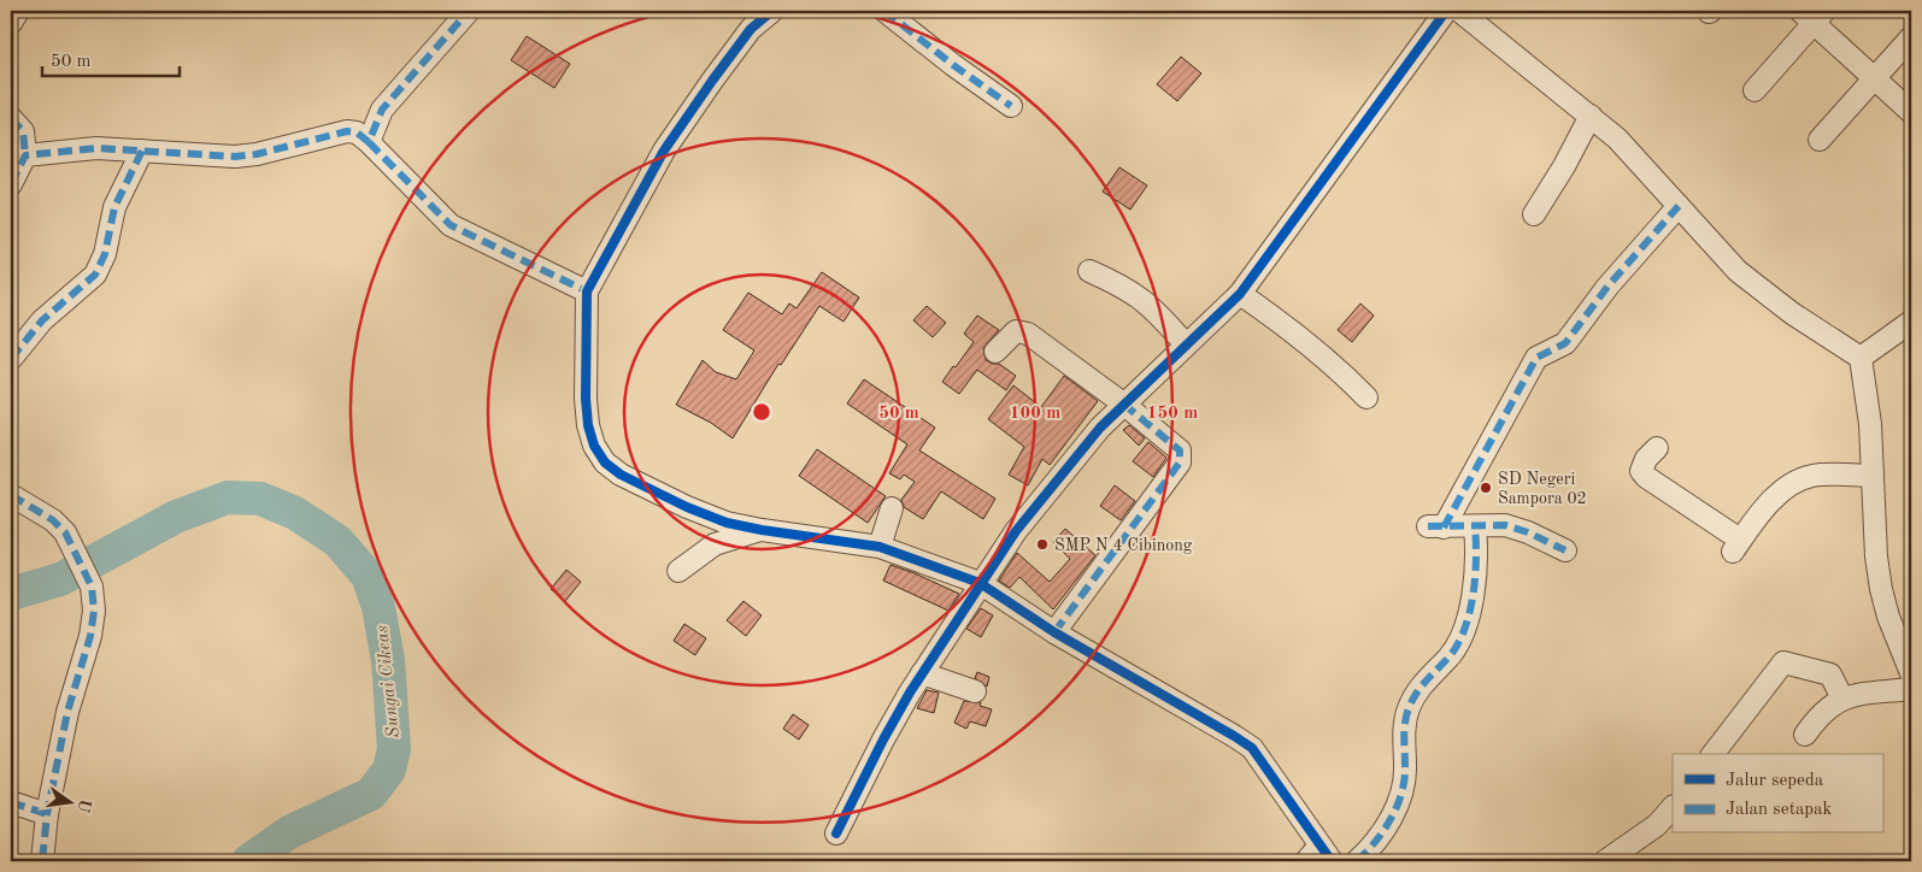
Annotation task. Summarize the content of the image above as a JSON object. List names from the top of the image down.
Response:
{
  "water": ["Sungai Cikeas"],
  "places": ["SD Negeri Sampora 02", "SMP N 4 Cibinong"],
  "legend": ["Jalur sepeda", "Jalan setapak"],
  "scale_bar": "50 m",
  "north": "right",
  "rings": ["50 m", "100 m", "150 m"]
}
